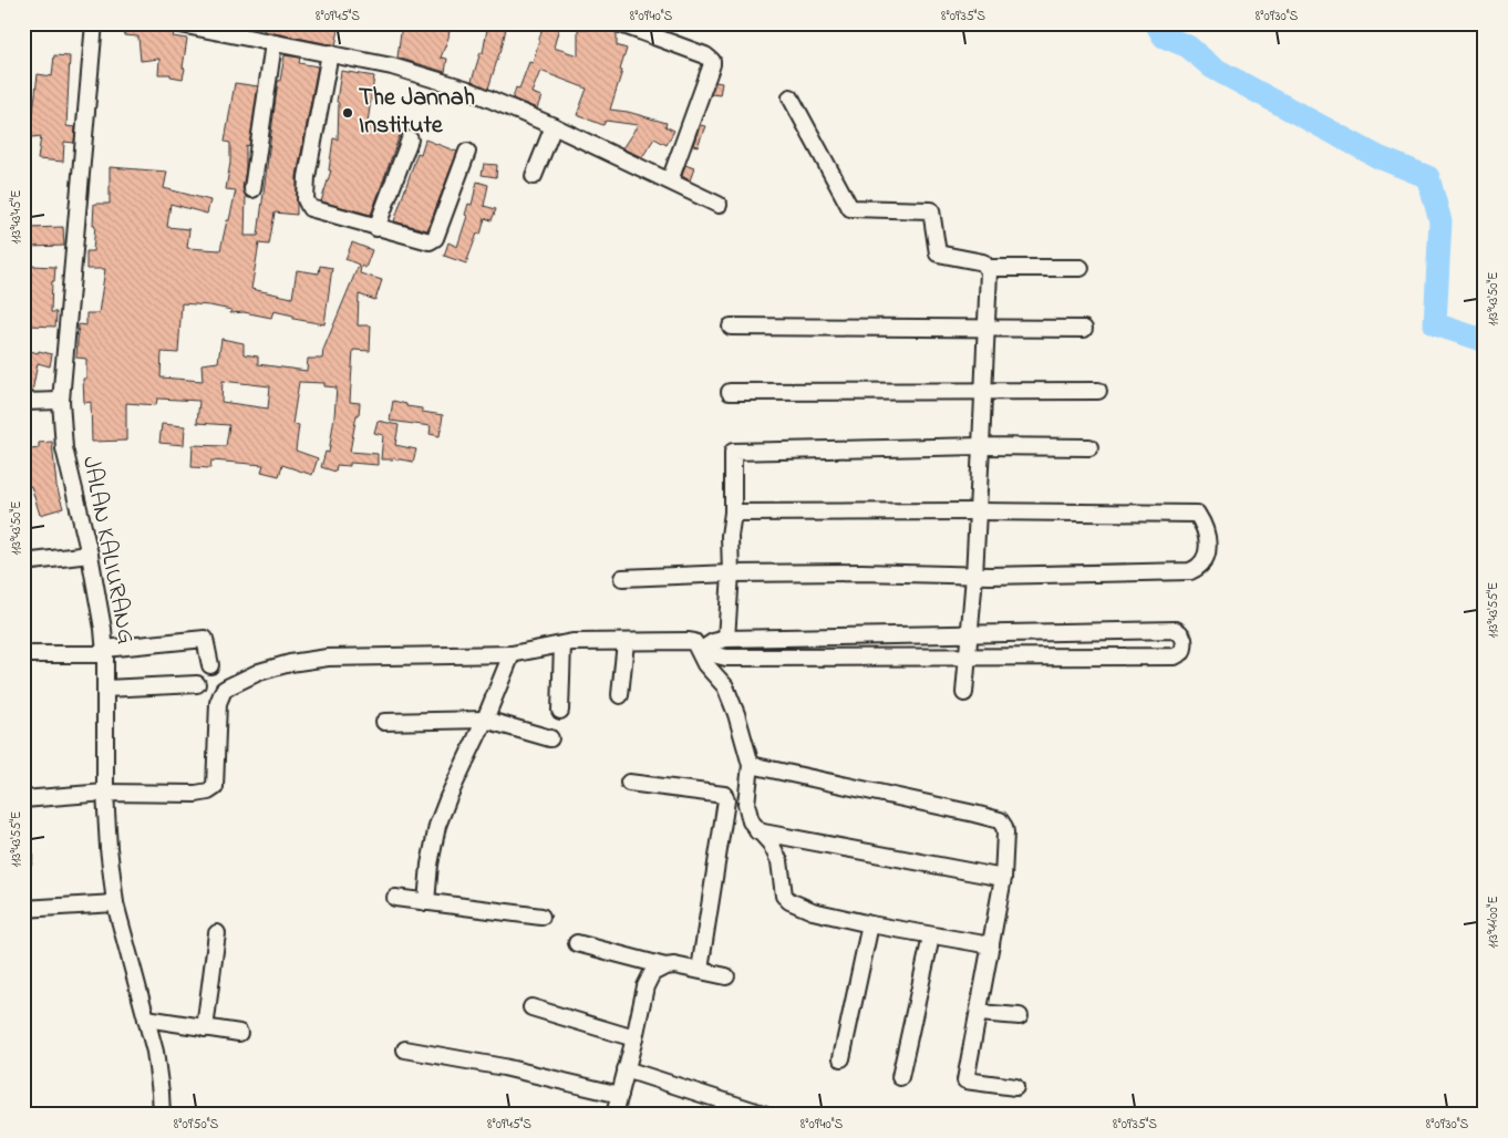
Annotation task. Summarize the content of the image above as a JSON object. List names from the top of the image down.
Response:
{
  "streets": {
    "street": ["JALAN KALIURANG"]
  },
  "places": ["The Jannah Institute"],
  "coordinates": [
    "8°09'45\"S",
    "8°09'40\"S",
    "8°09'35\"S",
    "8°09'30\"S",
    "113°43'45\"E",
    "113°43'50\"E",
    "113°43'55\"E",
    "113°44'00\"E",
    "8°09'50\"S"
  ]
}
